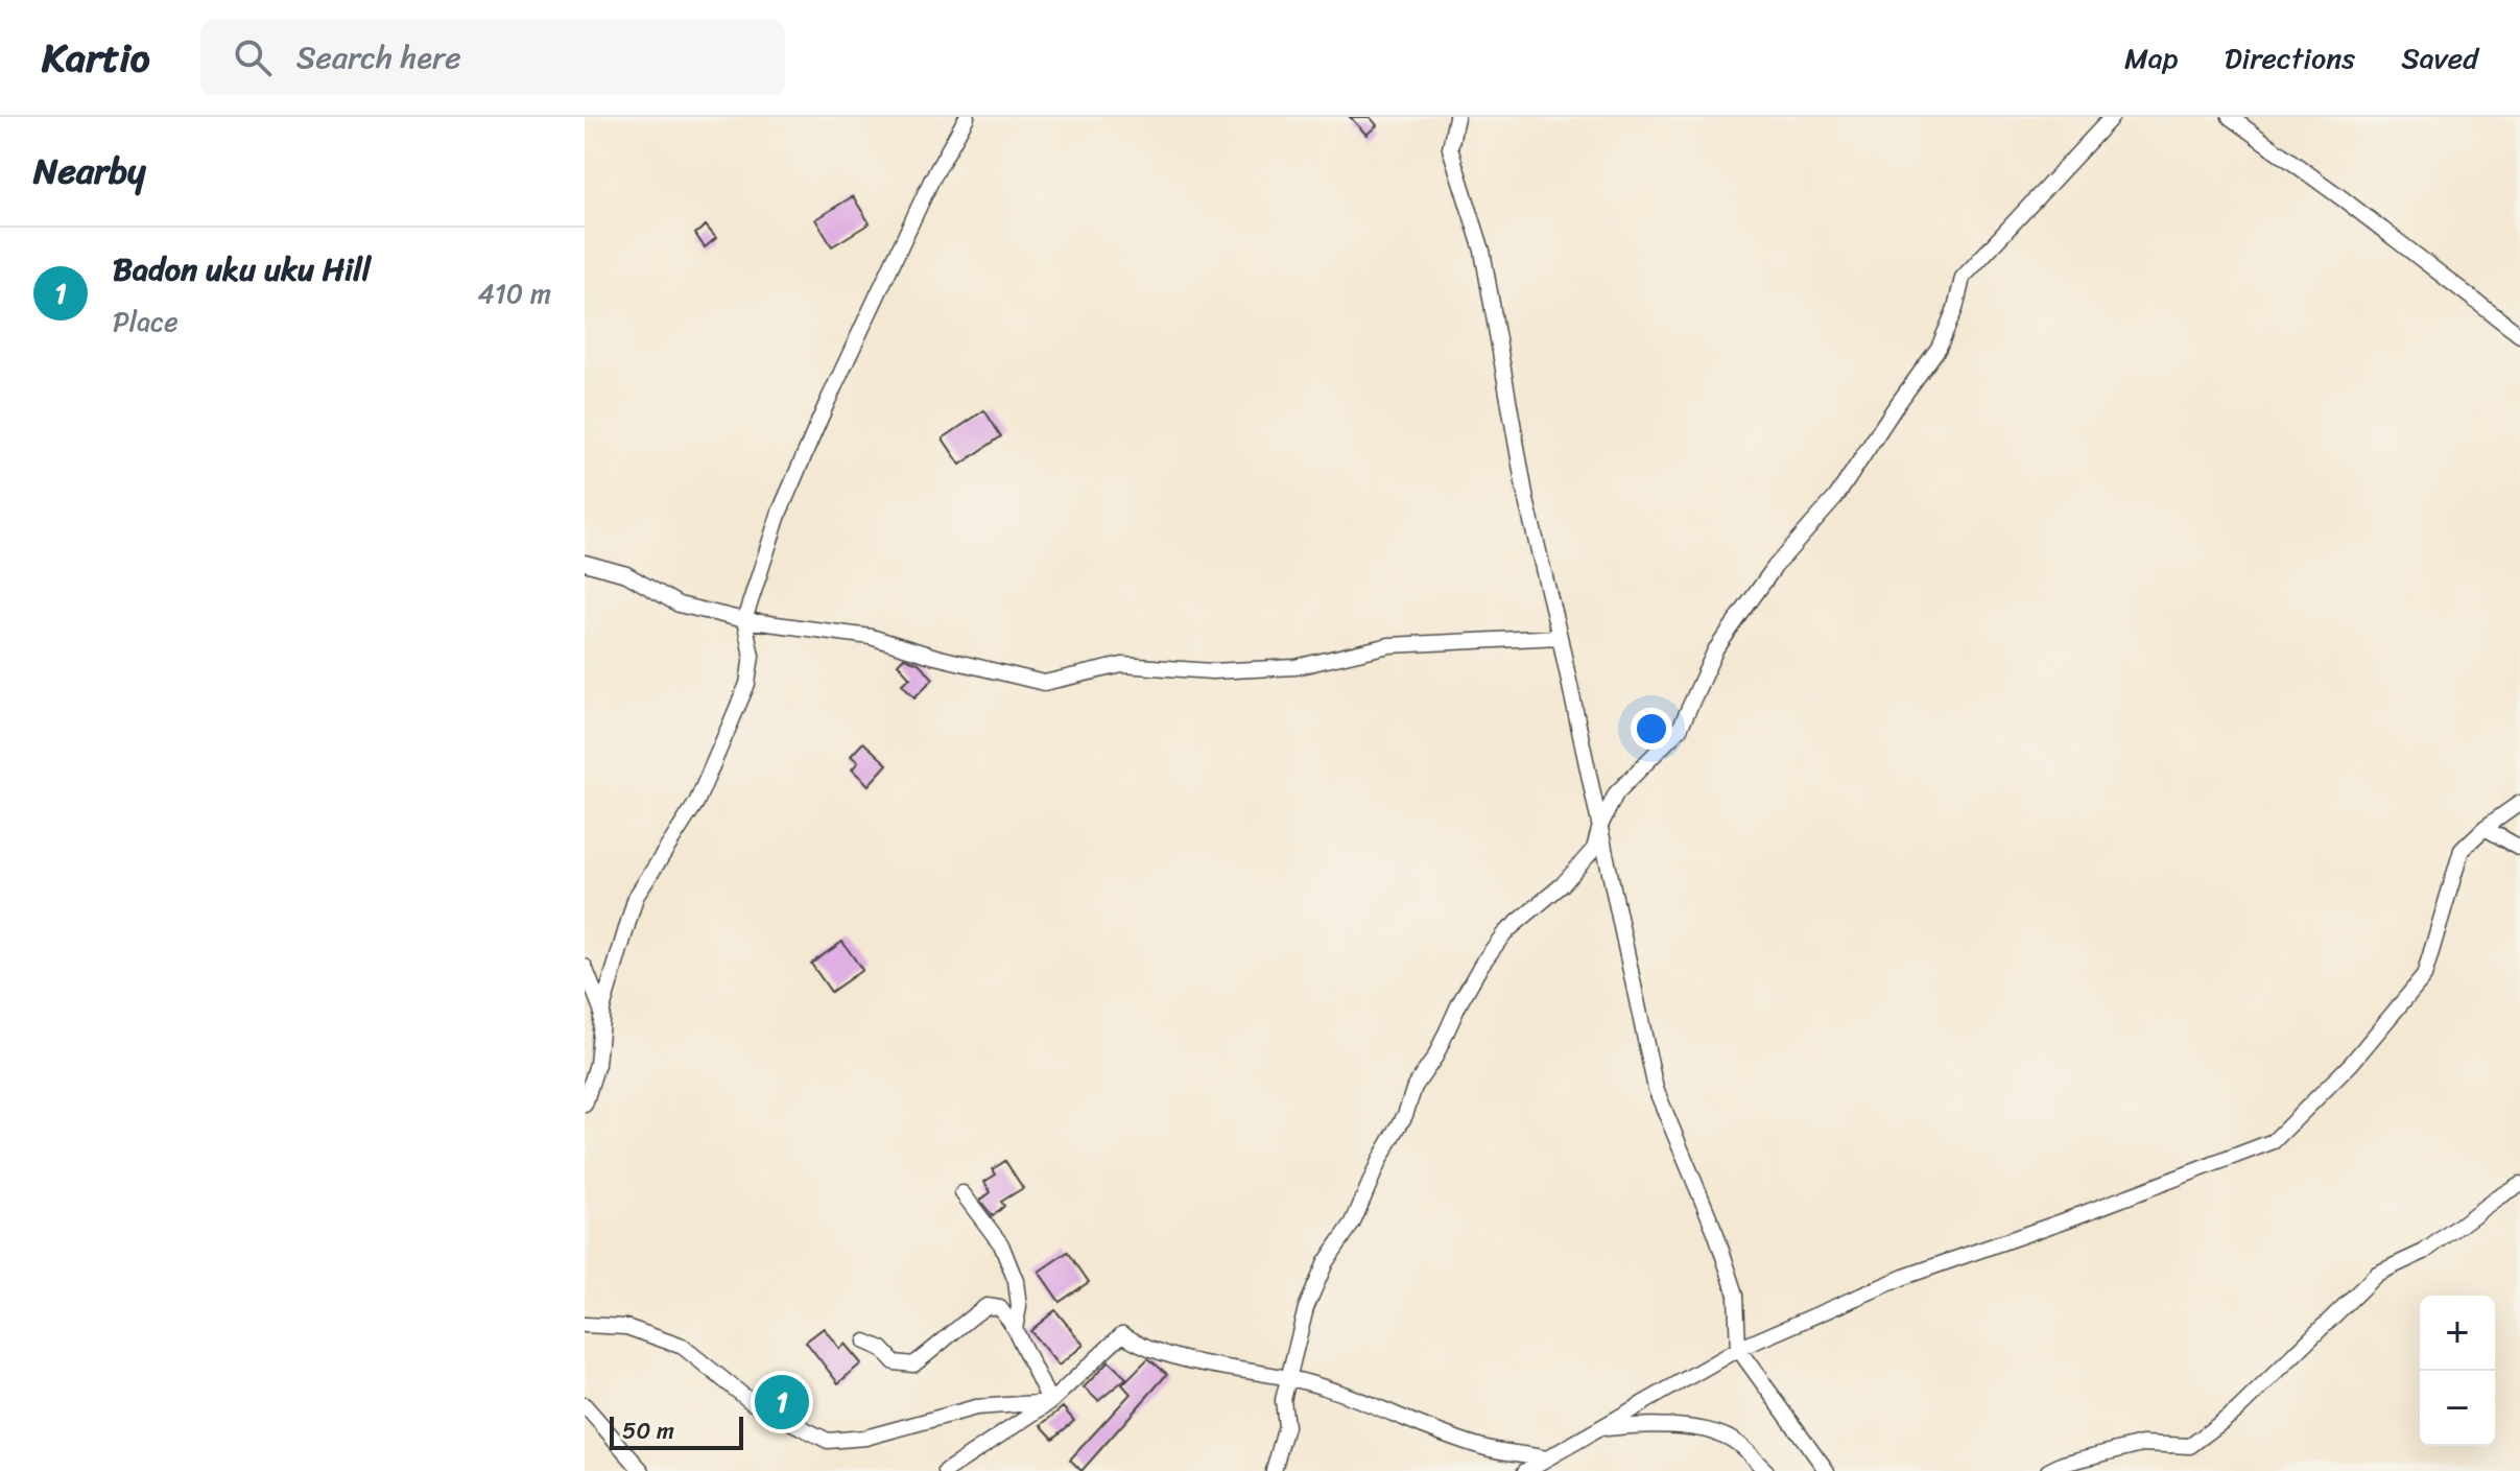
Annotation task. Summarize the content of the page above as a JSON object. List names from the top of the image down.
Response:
{
  "scale_bar": "50 m",
  "page": {
    "header": "Kartio",
    "search": "Search here",
    "nav": ["Map", "Directions", "Saved"],
    "heading": "Nearby",
    "list": [
      {
        "mark": "1",
        "name": "Badon uku uku Hill",
        "note": "Place",
        "value": "410 m"
      }
    ],
    "map_buttons": ["+", "−"],
    "pins": "1",
    "scale": "50 m"
  }
}
